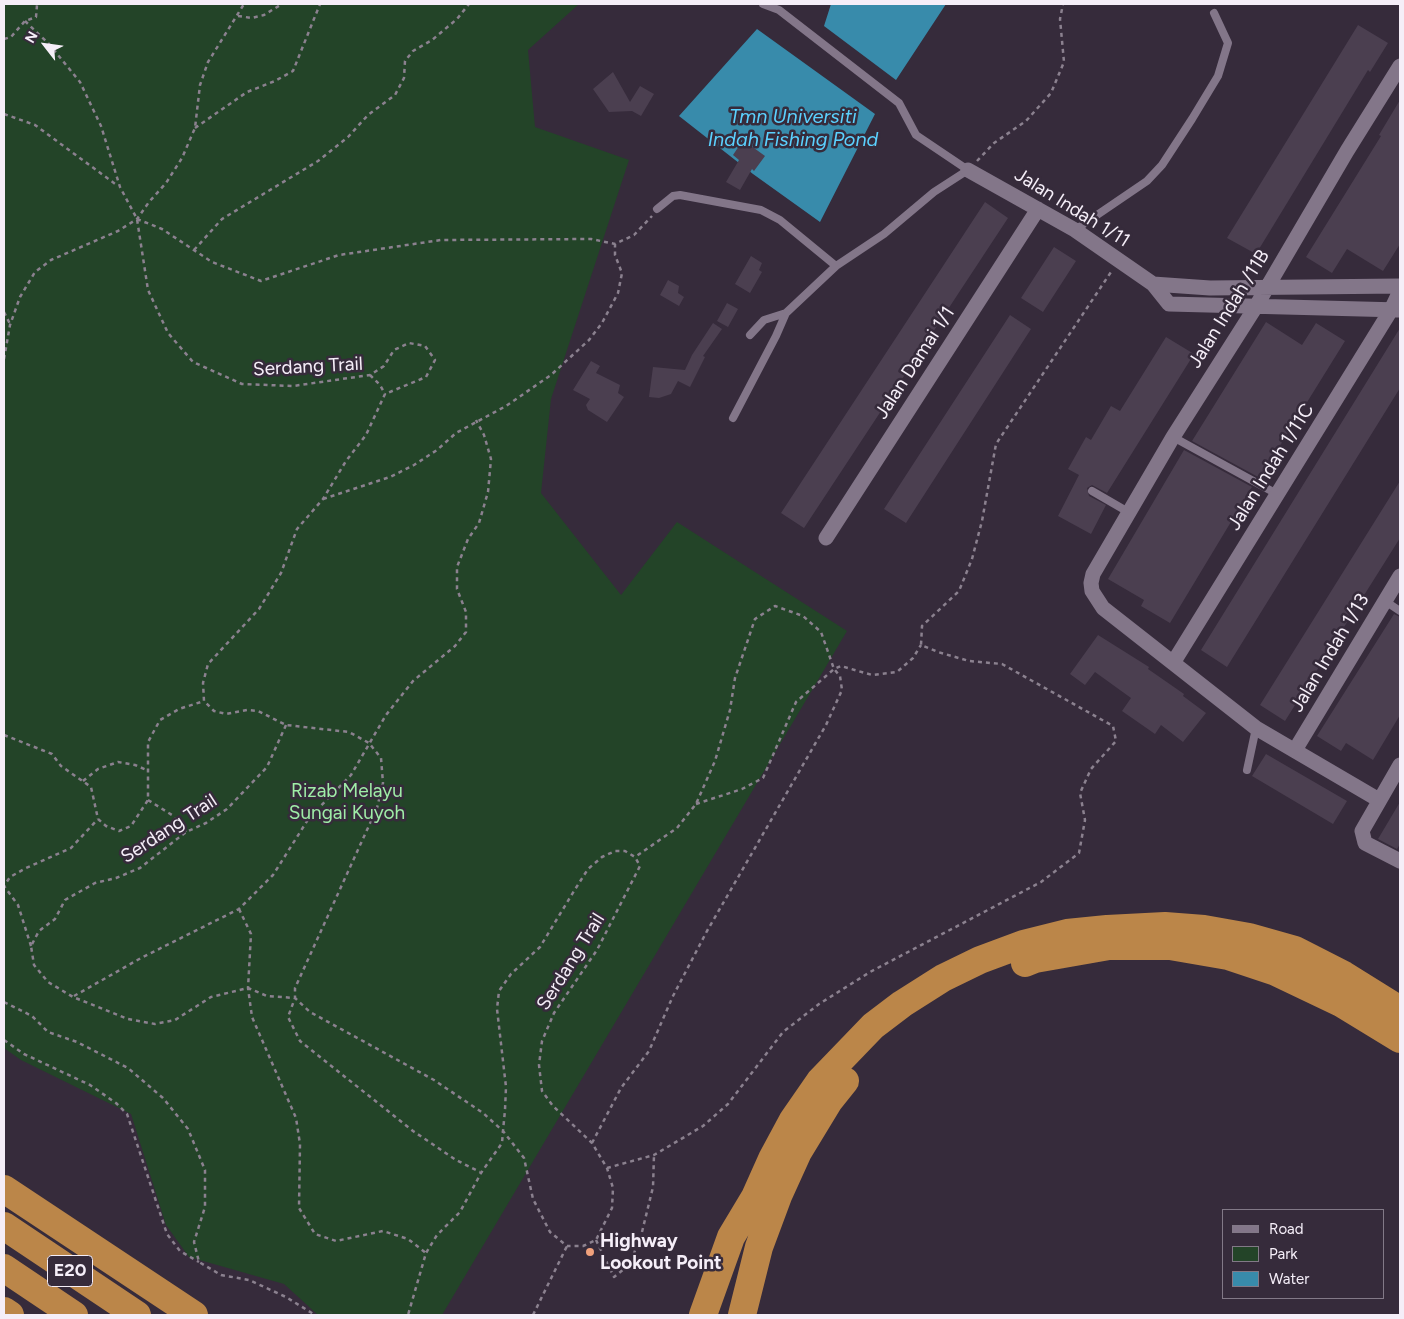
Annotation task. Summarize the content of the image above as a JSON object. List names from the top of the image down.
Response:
{
  "streets": {
    "highway": ["E20"],
    "street": [
      "Jalan Indah 1/11",
      "Jalan Indah /11B",
      "Jalan Damai 1/1",
      "Jalan Indah 1/11C",
      "Jalan Indah 1/13"
    ],
    "path": ["Serdang Trail"]
  },
  "crossings": [
    ["Jalan Indah 1/11", "Jalan Indah /11B"],
    ["Jalan Indah 1/11", "Jalan Damai 1/1"],
    ["Jalan Indah 1/11", "Jalan Indah 1/11C"],
    ["Jalan Indah /11B", "Jalan Indah 1/11C"]
  ],
  "water": ["Tmn Universiti Indah Fishing Pond"],
  "parks": ["Rizab Melayu Sungai Kuyoh"],
  "places": ["Highway Lookout Point"],
  "legend": ["Road", "Park", "Water"],
  "north": "top left"
}
